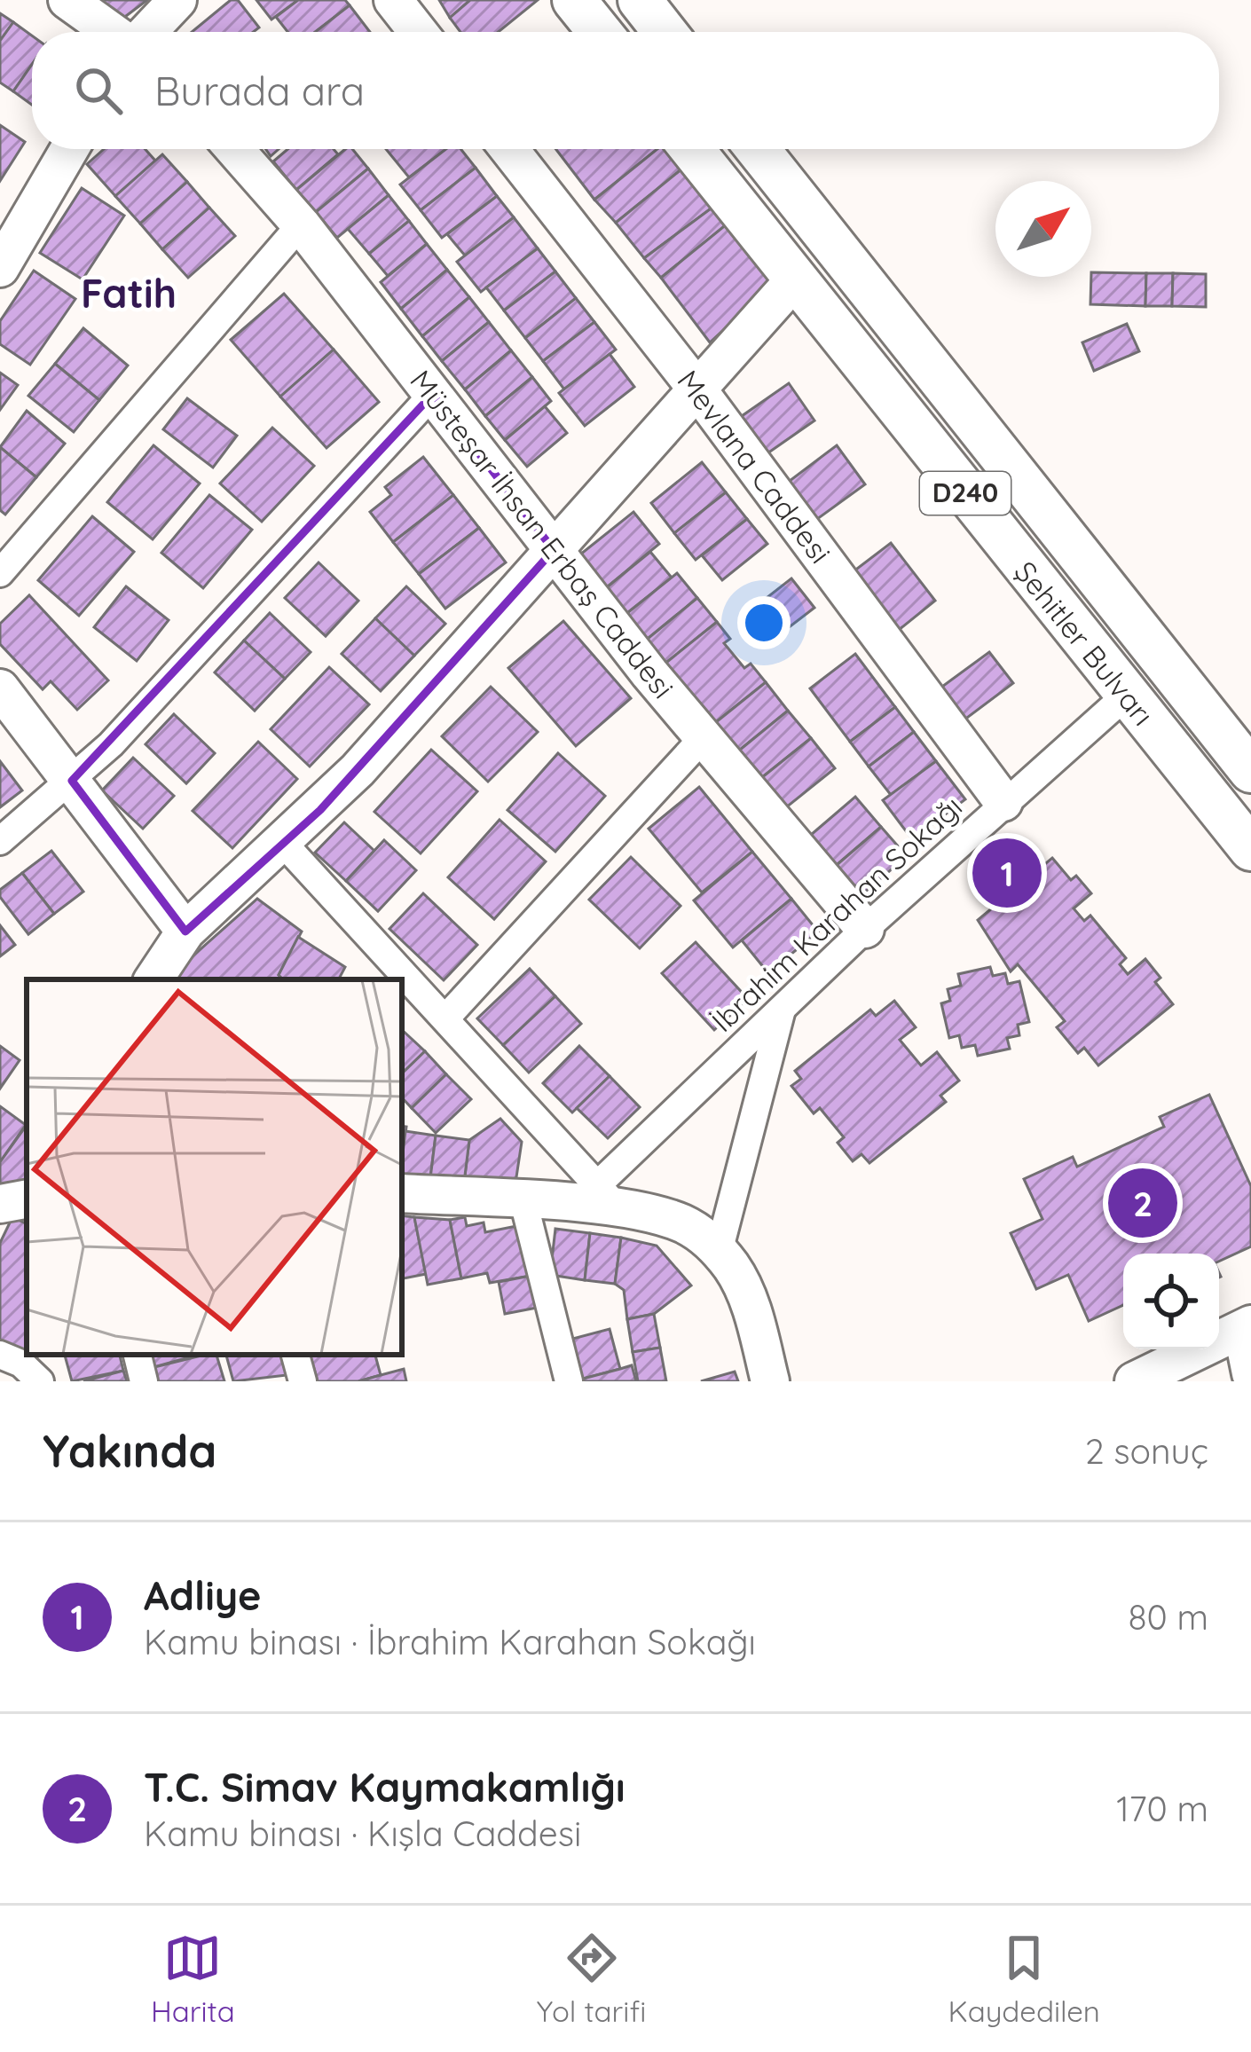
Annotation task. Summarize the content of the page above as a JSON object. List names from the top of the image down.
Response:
{
  "streets": {
    "main road": ["D240", "Şehitler Bulvarı"],
    "street": ["Mevlana Caddesi", "Müsteşar İhsan Erbaş Caddesi", "İbrahim Karahan Sokağı"]
  },
  "crossings": [
    ["Mevlana Caddesi", "İbrahim Karahan Sokağı"],
    ["Müsteşar İhsan Erbaş Caddesi", "İbrahim Karahan Sokağı"],
    ["Şehitler Bulvarı", "İbrahim Karahan Sokağı"]
  ],
  "districts": ["Fatih"],
  "north": "top right",
  "page": {
    "search": "Burada ara",
    "pins": ["1", "2"],
    "heading": ["Yakında", "2 sonuç"],
    "list": [
      {
        "mark": "1",
        "name": "Adliye",
        "note": "Kamu binası · İbrahim Karahan Sokağı",
        "value": "80 m"
      },
      {
        "mark": "2",
        "name": "T.C. Simav Kaymakamlığı",
        "note": "Kamu binası · Kışla Caddesi",
        "value": "170 m"
      }
    ],
    "nav": ["Harita", "Yol tarifi", "Kaydedilen"]
  }
}
